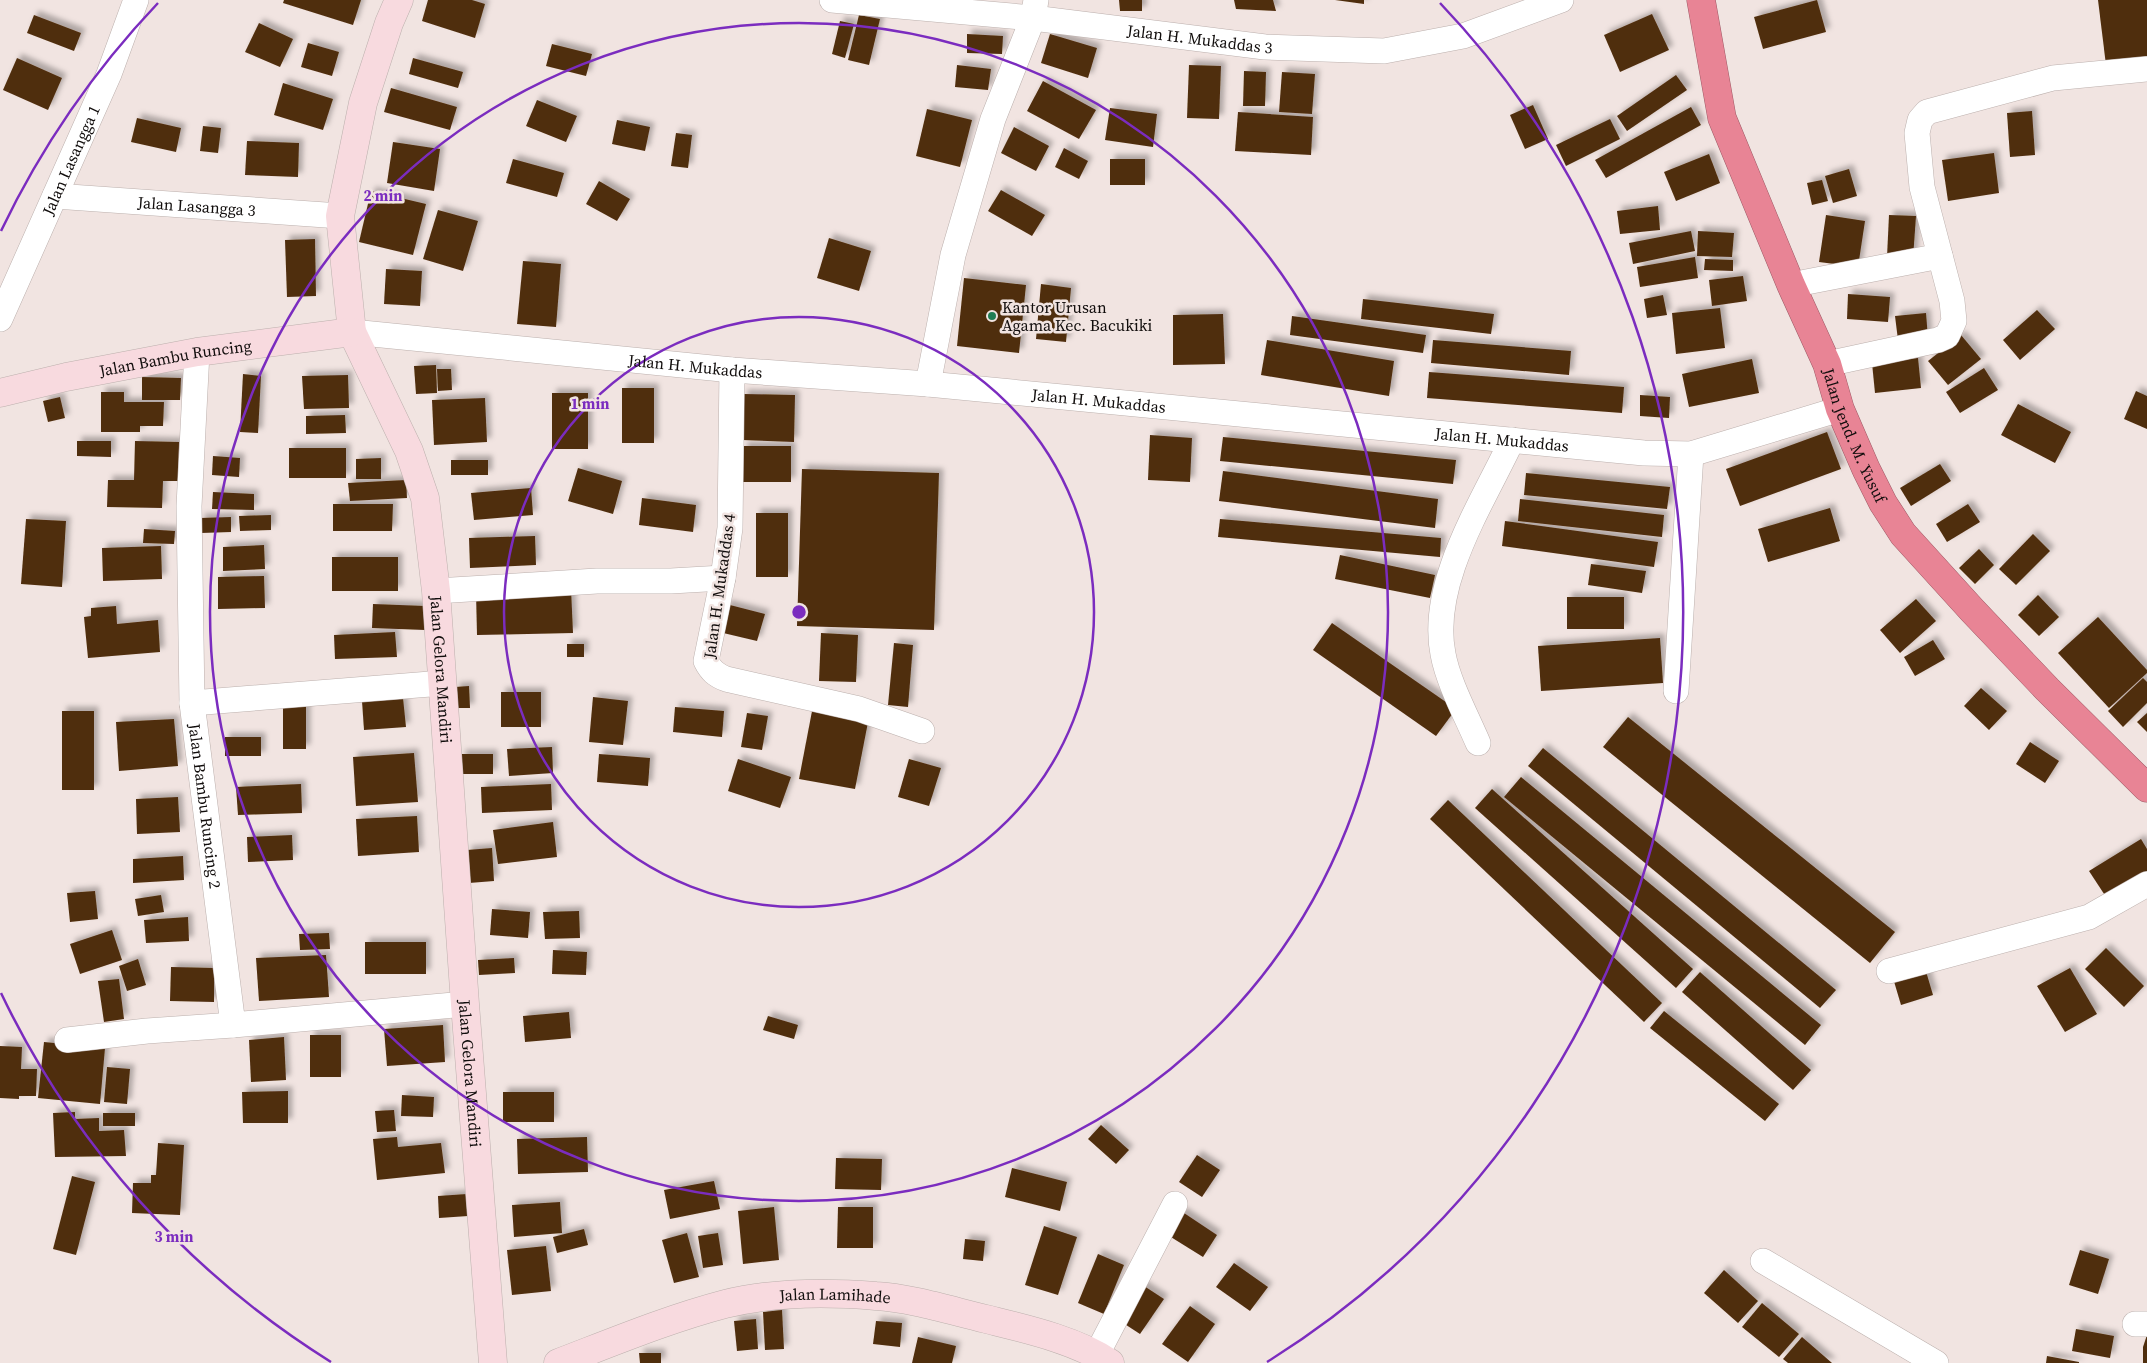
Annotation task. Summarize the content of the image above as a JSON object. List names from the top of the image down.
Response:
{
  "streets": {
    "highway": ["Jalan Jend. M. Yusuf"],
    "street": [
      "Jalan H. Mukaddas 3",
      "Jalan Lasangga 1",
      "Jalan Lasangga 3",
      "Jalan Bambu Runcing",
      "Jalan H. Mukaddas",
      "Jalan H. Mukaddas 4",
      "Jalan Gelora Mandiri",
      "Jalan Bambu Runcing 2",
      "Jalan Lamihade"
    ]
  },
  "crossings": [
    ["Jalan Lasangga 1", "Jalan Lasangga 3"],
    ["Jalan Lasangga 3", "Jalan Gelora Mandiri"],
    ["Jalan Bambu Runcing", "Jalan H. Mukaddas"],
    ["Jalan Bambu Runcing", "Jalan Gelora Mandiri"],
    ["Jalan Bambu Runcing", "Jalan Bambu Runcing 2"],
    ["Jalan H. Mukaddas", "Jalan Jend. M. Yusuf"],
    ["Jalan H. Mukaddas", "Jalan H. Mukaddas 4"],
    ["Jalan H. Mukaddas", "Jalan Gelora Mandiri"]
  ],
  "places": ["Kantor Urusan Agama Kec. Bacukiki"],
  "rings": ["2 min", "1 min", "3 min"]
}
